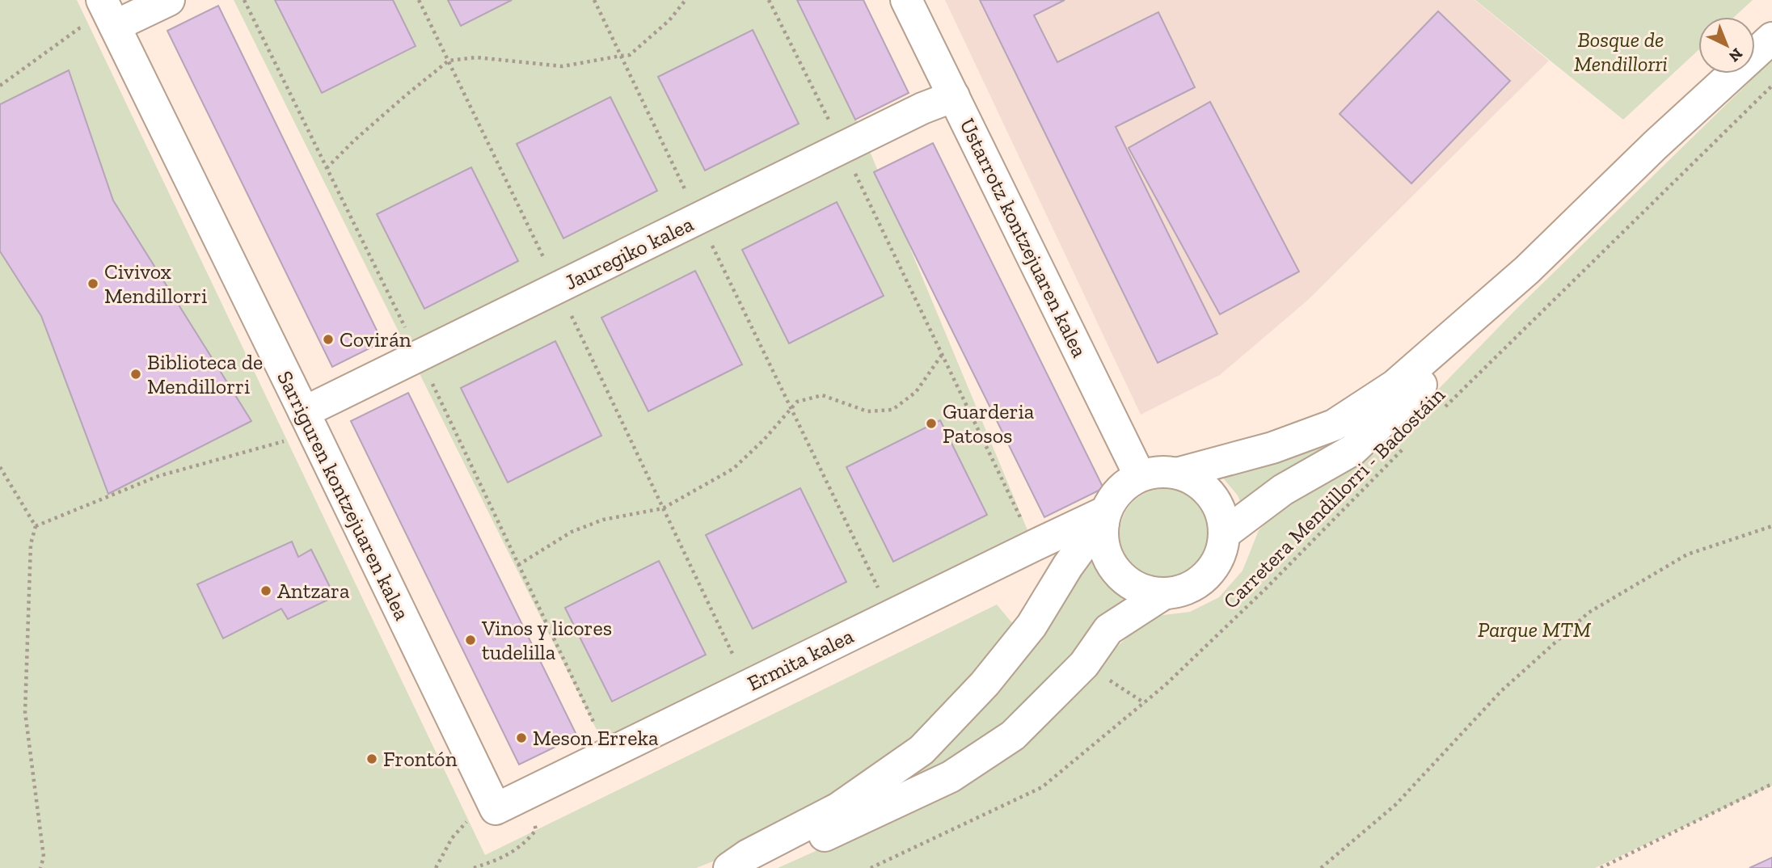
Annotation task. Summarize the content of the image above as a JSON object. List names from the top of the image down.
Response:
{
  "streets": {
    "street": [
      "Ustarrotz kontzejuaren kalea",
      "Jauregiko kalea",
      "Sarriguren kontzejuaren kalea",
      "Ermita kalea"
    ],
    "path": ["Carretera Mendillorri - Badostáin"]
  },
  "crossings": [
    ["Ustarrotz kontzejuaren kalea", "Jauregiko kalea"],
    ["Ustarrotz kontzejuaren kalea", "Ermita kalea"],
    ["Jauregiko kalea", "Sarriguren kontzejuaren kalea"],
    ["Sarriguren kontzejuaren kalea", "Ermita kalea"]
  ],
  "parks": ["Bosque de Mendillorri", "Parque MTM"],
  "places": [
    "Civivox Mendillorri",
    "Covirán",
    "Biblioteca de Mendillorri",
    "Guarderia Patosos",
    "Antzara",
    "Vinos y licores tudelilla",
    "Meson Erreka",
    "Frontón"
  ],
  "north": "bottom right"
}
